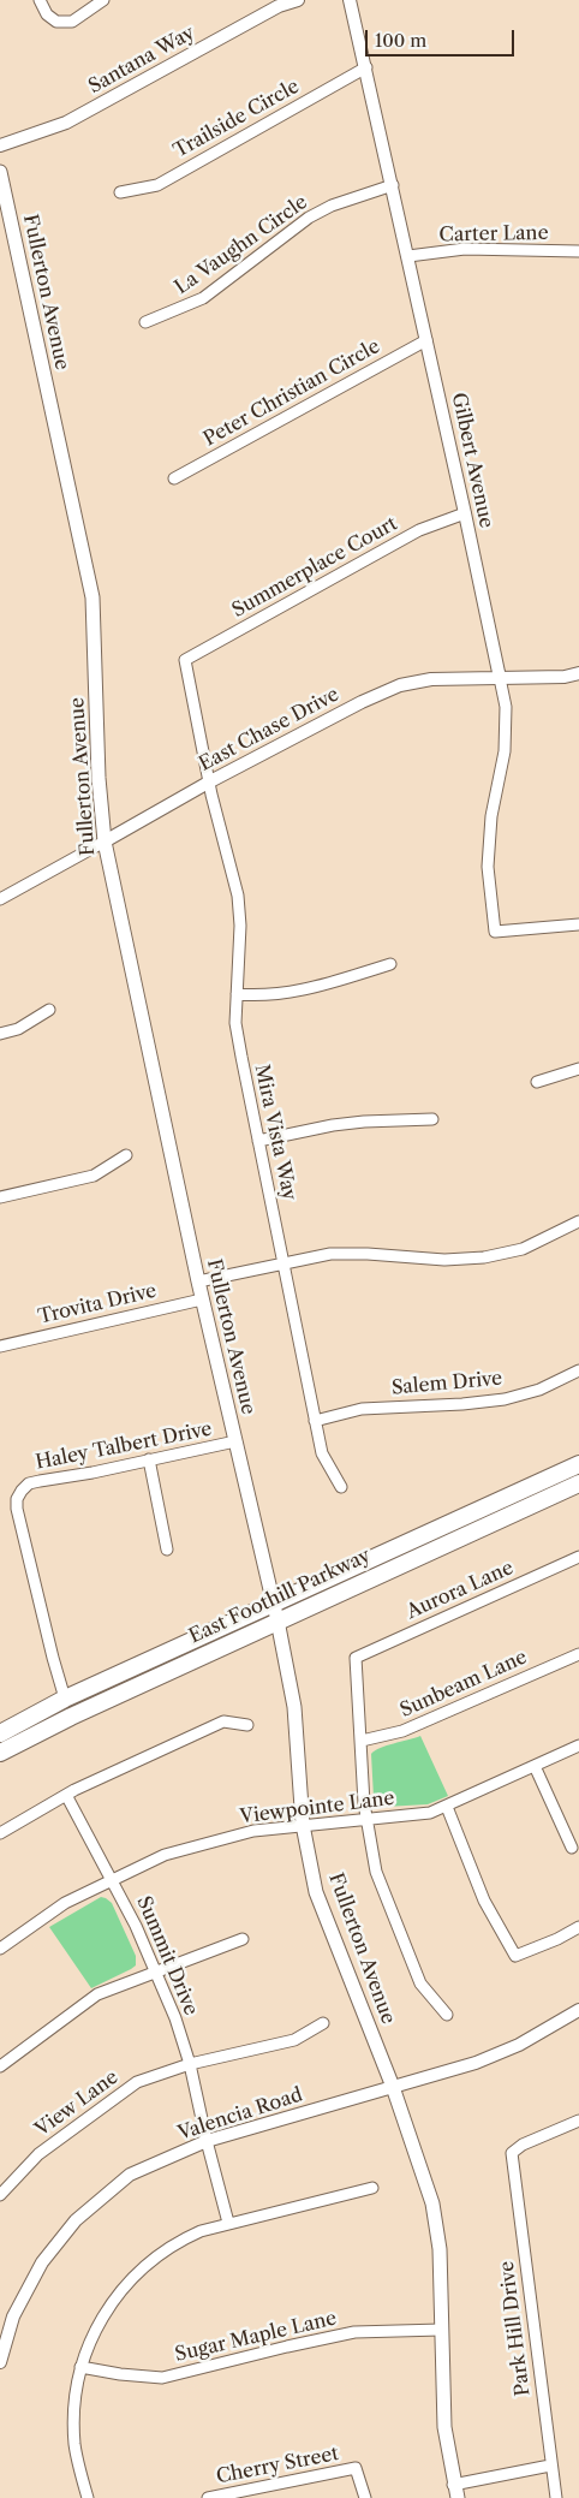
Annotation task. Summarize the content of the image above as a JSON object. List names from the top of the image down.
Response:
{
  "streets": {
    "main road": ["Fullerton Avenue", "East Foothill Parkway"],
    "street": [
      "Santana Way",
      "Trailside Circle",
      "Carter Lane",
      "La Vaughn Circle",
      "Peter Christian Circle",
      "Gilbert Avenue",
      "Summerplace Court",
      "East Chase Drive",
      "Mira Vista Way",
      "Trovita Drive",
      "Salem Drive",
      "Haley Talbert Drive",
      "Aurora Lane",
      "Sunbeam Lane",
      "Viewpointe Lane",
      "Summit Drive",
      "View Lane",
      "Valencia Road",
      "Park Hill Drive",
      "Sugar Maple Lane",
      "Cherry Street"
    ]
  },
  "crossings": [
    ["Trailside Circle", "Gilbert Avenue"],
    ["Carter Lane", "Gilbert Avenue"],
    ["La Vaughn Circle", "Gilbert Avenue"],
    ["Fullerton Avenue", "East Chase Drive"],
    ["Fullerton Avenue", "Trovita Drive"],
    ["Fullerton Avenue", "Haley Talbert Drive"],
    ["Fullerton Avenue", "East Foothill Parkway"],
    ["Fullerton Avenue", "Viewpointe Lane"],
    ["Fullerton Avenue", "Valencia Road"],
    ["Fullerton Avenue", "Sugar Maple Lane"],
    ["Peter Christian Circle", "Gilbert Avenue"],
    ["Gilbert Avenue", "Summerplace Court"],
    ["Gilbert Avenue", "East Chase Drive"],
    ["Summerplace Court", "Mira Vista Way"],
    ["East Chase Drive", "Mira Vista Way"],
    ["Mira Vista Way", "Salem Drive"],
    ["Haley Talbert Drive", "East Foothill Parkway"],
    ["Aurora Lane", "Sunbeam Lane"],
    ["Viewpointe Lane", "Summit Drive"],
    ["Summit Drive", "View Lane"],
    ["Summit Drive", "Valencia Road"]
  ],
  "scale_bar": "100 m"
}
